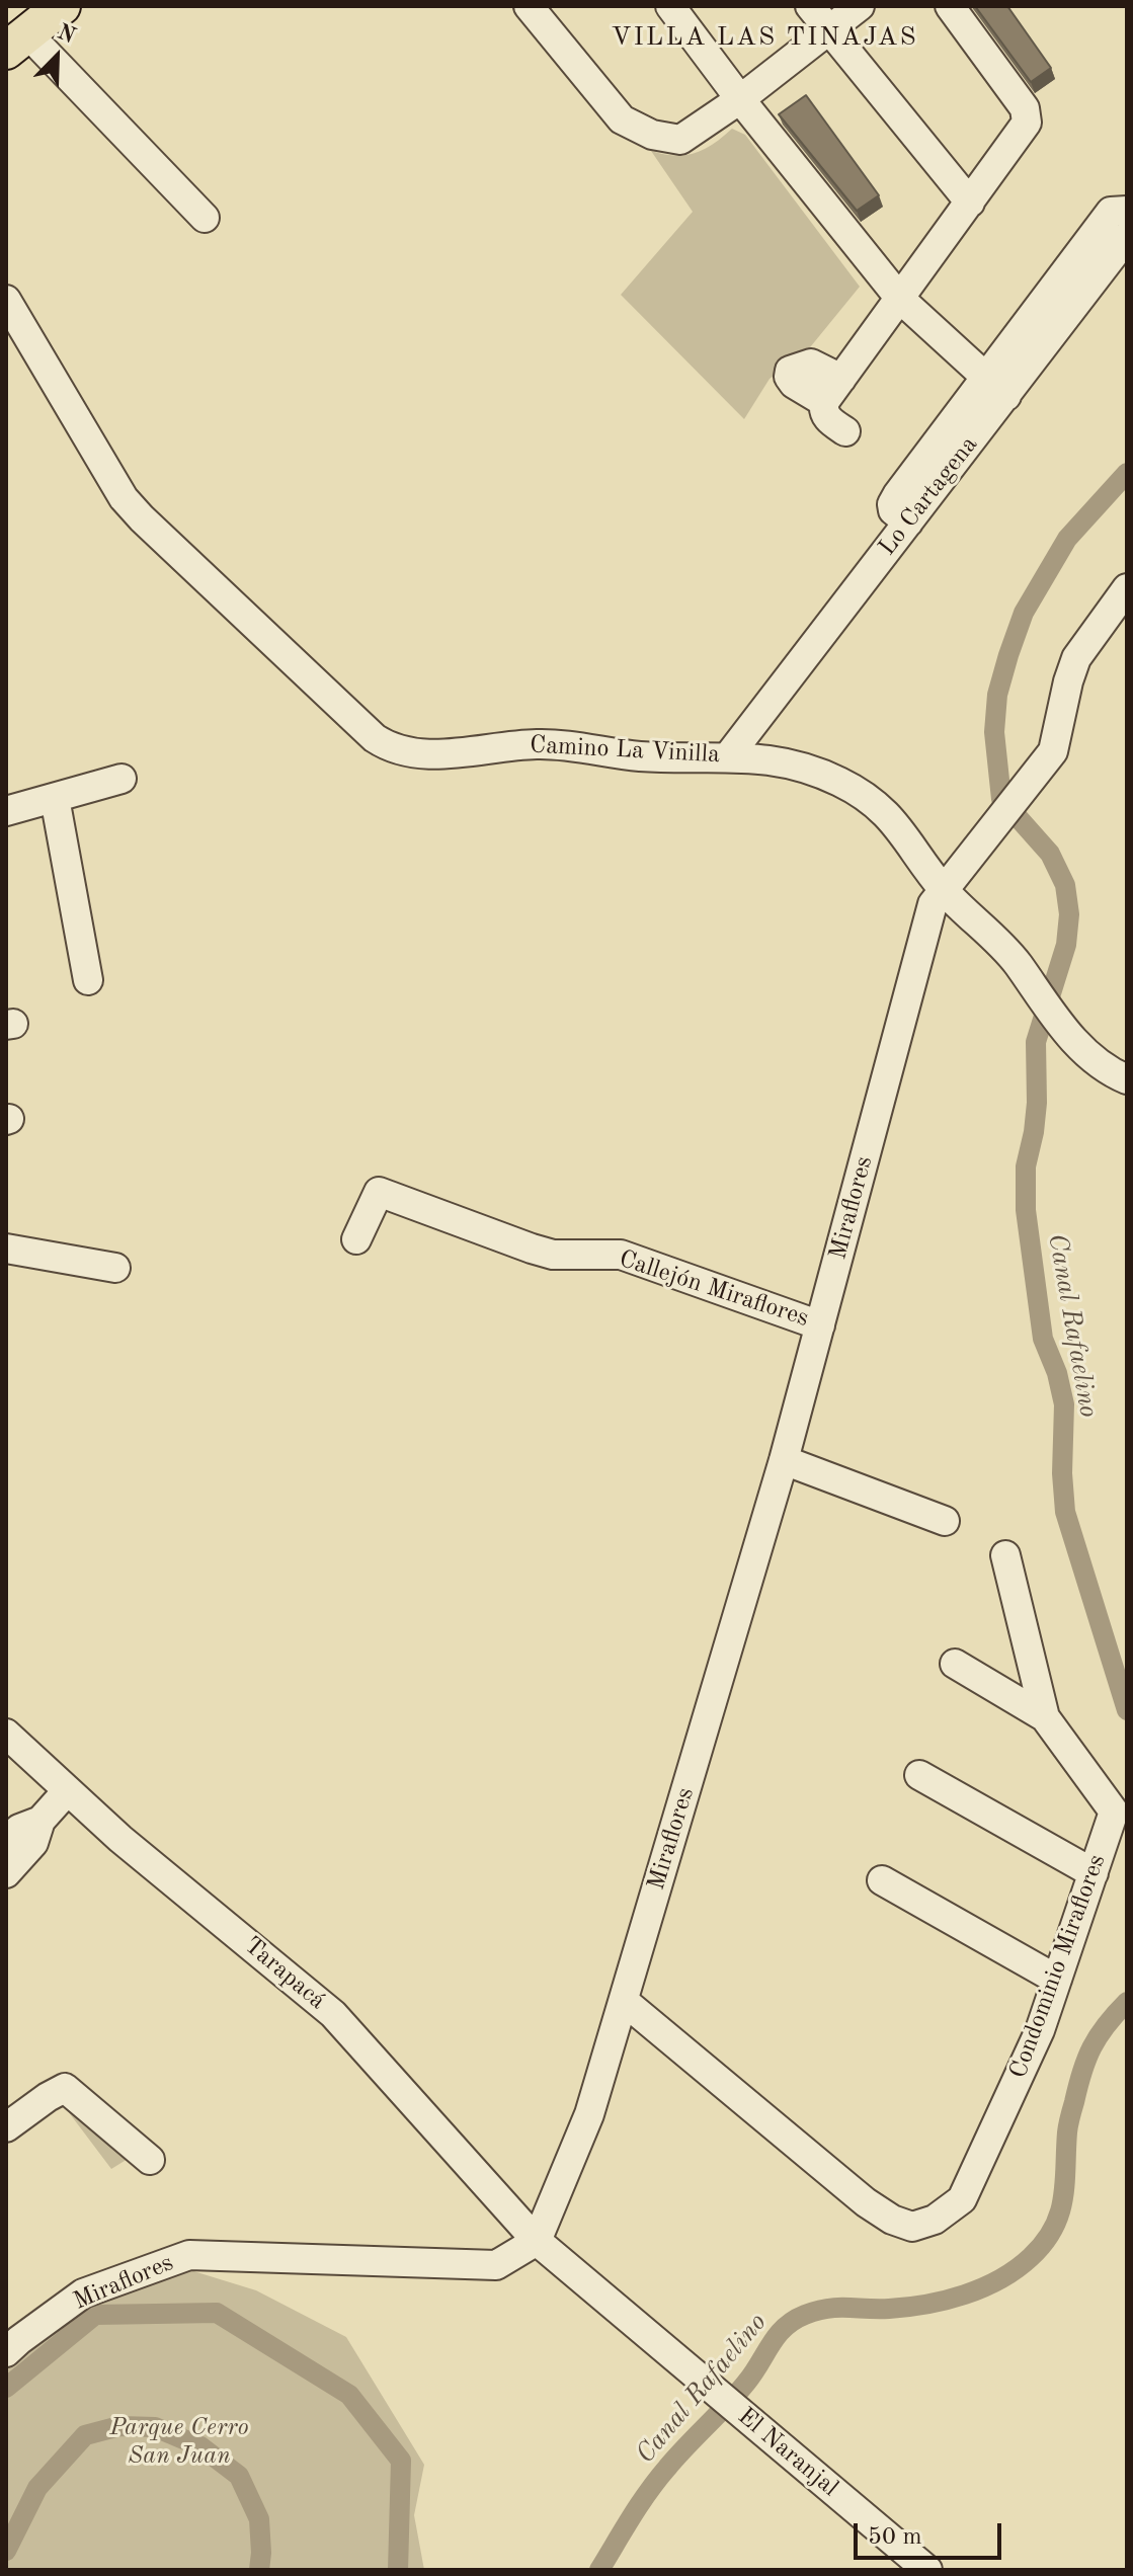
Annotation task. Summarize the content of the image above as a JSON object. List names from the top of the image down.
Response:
{
  "streets": {
    "street": [
      "Lo Cartagena",
      "Camino La Vinilla",
      "Miraflores",
      "Callejón Miraflores",
      "Condominio Miraflores",
      "Tarapacá",
      "El Naranjal"
    ]
  },
  "crossings": [
    ["Lo Cartagena", "Camino La Vinilla"],
    ["Camino La Vinilla", "Miraflores"],
    ["Miraflores", "Callejón Miraflores"],
    ["Miraflores", "Condominio Miraflores"],
    ["Miraflores", "Tarapacá"],
    ["Miraflores", "El Naranjal"],
    ["Tarapacá", "El Naranjal"]
  ],
  "districts": ["VILLA LAS TINAJAS"],
  "water": ["Canal Rafaelino"],
  "parks": ["Parque Cerro San Juan"],
  "scale_bar": "50 m",
  "north": "top right"
}
